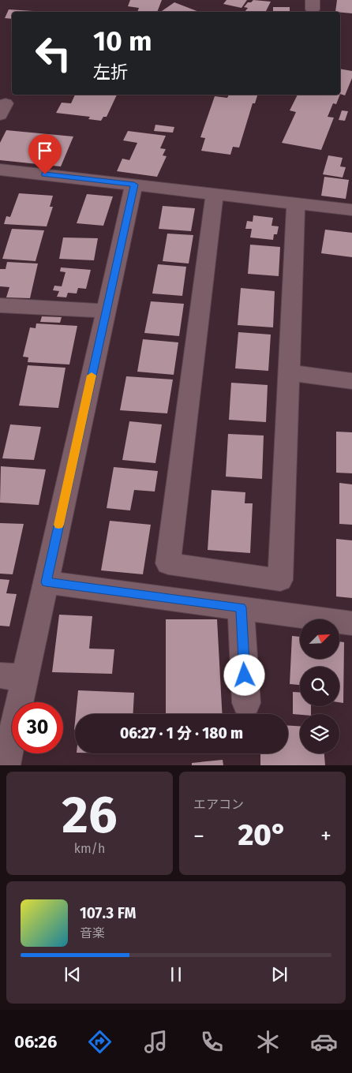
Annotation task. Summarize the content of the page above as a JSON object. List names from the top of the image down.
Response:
{
  "north": "top right",
  "page": {
    "turn": ["10 m", "左折"],
    "limit": "30",
    "trip": "06:27 · 1 分 · 180 m",
    "tile": [
      ["26", "km/h"],
      "エアコン"
    ],
    "heat": ["−", "20°", "+"],
    "song": ["107.3 FM", "音楽"],
    "tabs": "06:26"
  }
}
